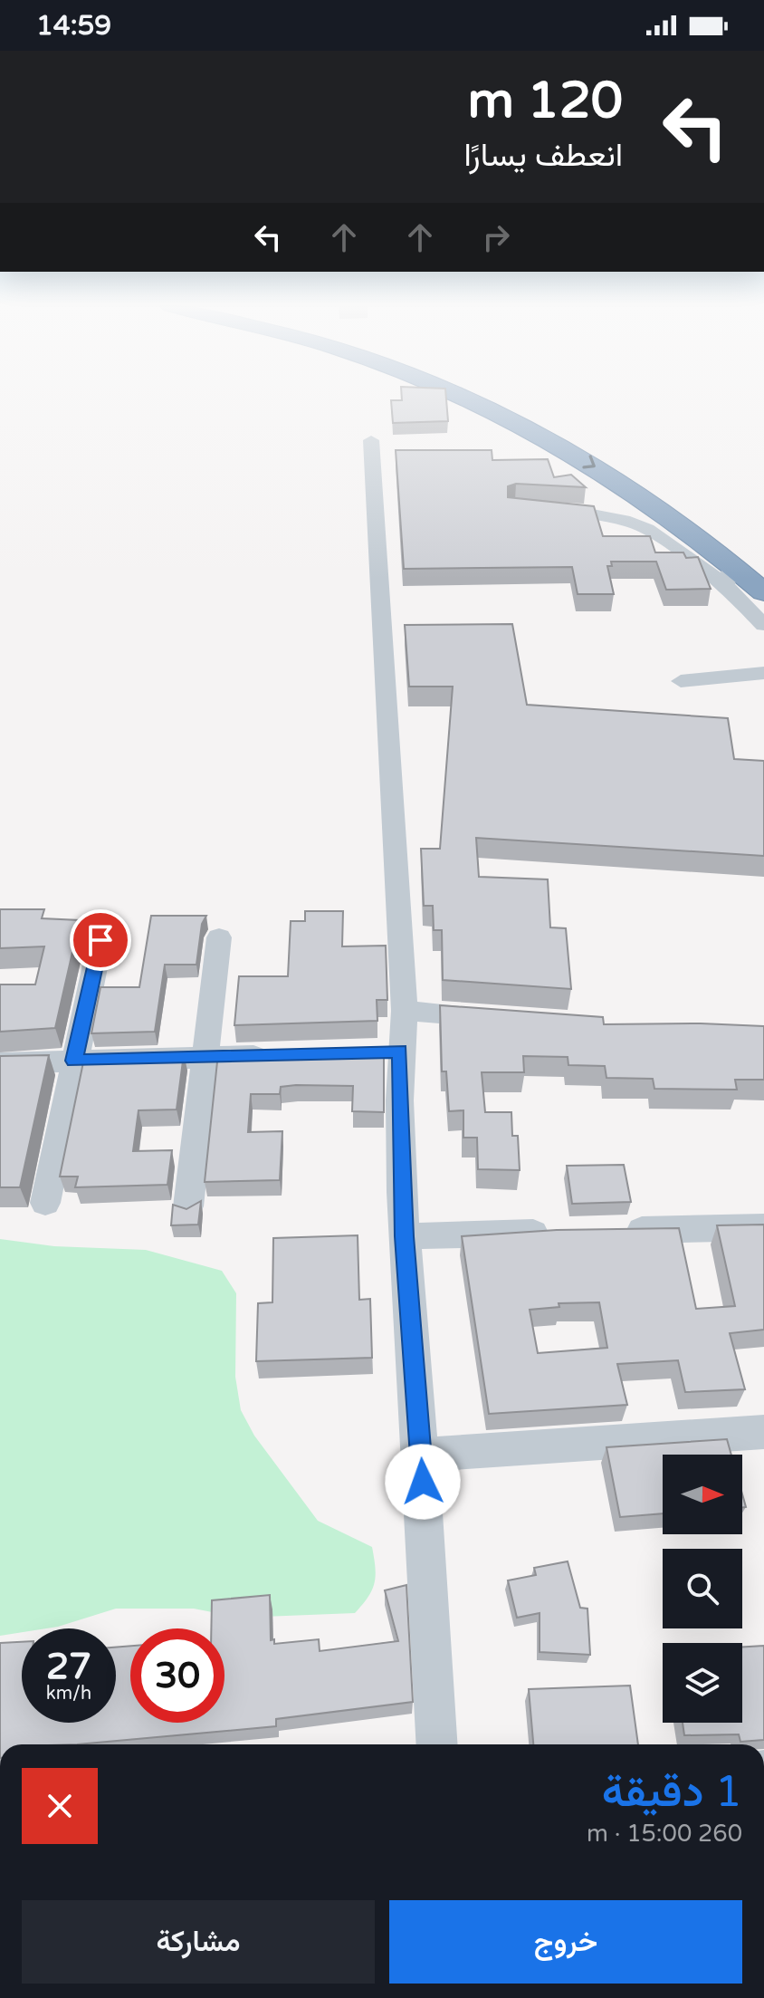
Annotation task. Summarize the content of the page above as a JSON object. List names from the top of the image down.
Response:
{
  "north": "right",
  "page": {
    "status": "14:59",
    "turn": ["120 m", "انعطف يسارًا"],
    "speed": "27 km/h",
    "limit": "30",
    "heading": ["1 دقيقة", "260 m · 15:00"],
    "buttons": ["خروج", "مشاركة"]
  }
}
